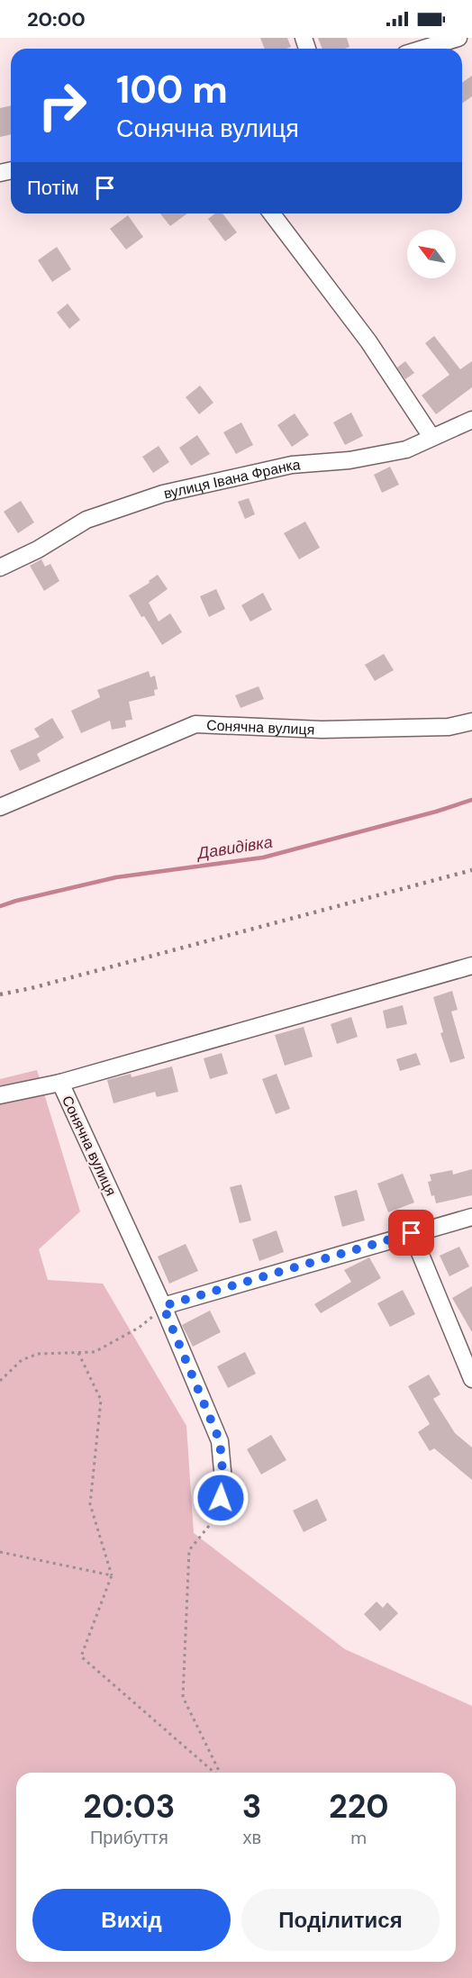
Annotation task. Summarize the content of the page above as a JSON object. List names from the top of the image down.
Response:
{
  "streets": {
    "street": ["вулиця Івана Франка", "Сонячна вулиця"]
  },
  "water": ["Давидівка"],
  "north": "top left",
  "page": {
    "status": "20:00",
    "turn": ["100 m", "Сонячна вулиця"],
    "then": "Потім",
    "eta": [
      "20:03",
      "Прибуття",
      "3",
      "хв",
      "220",
      "m"
    ],
    "buttons": ["Вихід", "Поділитися"]
  }
}
